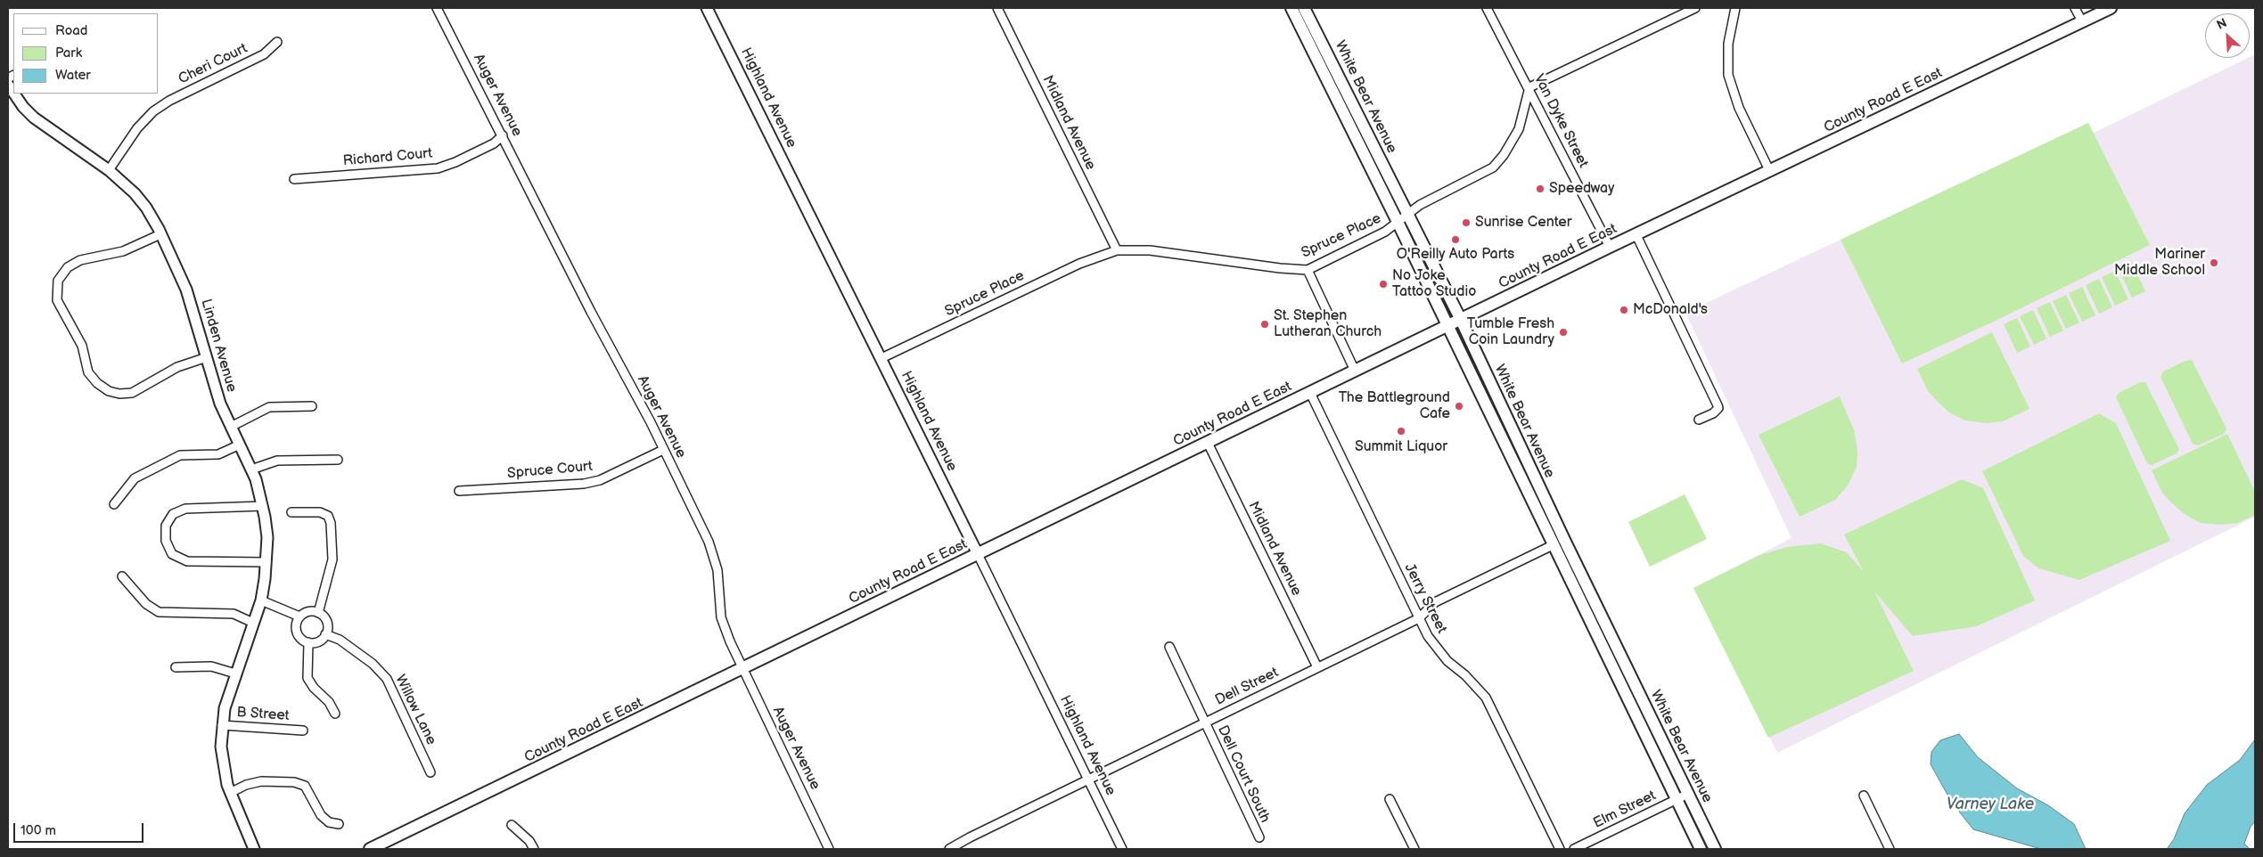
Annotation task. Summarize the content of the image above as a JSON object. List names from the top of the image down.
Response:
{
  "streets": {
    "main road": ["White Bear Avenue", "County Road E East"],
    "street": [
      "Cheri Court",
      "Auger Avenue",
      "Highland Avenue",
      "Van Dyke Street",
      "Midland Avenue",
      "Richard Court",
      "Spruce Place",
      "Linden Avenue",
      "Spruce Court",
      "Jerry Street",
      "Dell Street",
      "Willow Lane",
      "B Street",
      "Dell Court South",
      "Elm Street"
    ]
  },
  "crossings": [
    ["Cheri Court", "Linden Avenue"],
    ["Auger Avenue", "County Road E East"],
    ["Auger Avenue", "Richard Court"],
    ["Auger Avenue", "Spruce Court"],
    ["White Bear Avenue", "County Road E East"],
    ["White Bear Avenue", "Spruce Place"],
    ["White Bear Avenue", "Dell Street"],
    ["White Bear Avenue", "Elm Street"],
    ["Highland Avenue", "County Road E East"],
    ["Highland Avenue", "Spruce Place"],
    ["Highland Avenue", "Dell Street"],
    ["County Road E East", "Van Dyke Street"],
    ["County Road E East", "Midland Avenue"],
    ["County Road E East", "Jerry Street"],
    ["Van Dyke Street", "Spruce Place"],
    ["Midland Avenue", "Spruce Place"],
    ["Midland Avenue", "Dell Street"],
    ["Linden Avenue", "B Street"],
    ["Jerry Street", "Dell Street"],
    ["Dell Street", "Dell Court South"]
  ],
  "water": ["Varney Lake"],
  "places": [
    "Speedway",
    "Sunrise Center",
    "O'Reilly Auto Parts",
    "Mariner Middle School",
    "No Joke Tattoo Studio",
    "McDonald's",
    "St. Stephen Lutheran Church",
    "Tumble Fresh Coin Laundry",
    "The Battleground Cafe",
    "Summit Liquor"
  ],
  "legend": ["Road", "Park", "Water"],
  "scale_bar": "100 m",
  "north": "top left"
}
